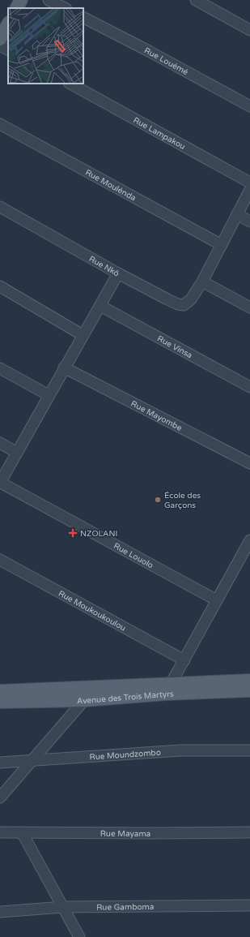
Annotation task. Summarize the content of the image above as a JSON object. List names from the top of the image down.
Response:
{
  "streets": {
    "main road": ["Avenue des Trois Martyrs"],
    "street": [
      "Rue Louémé",
      "Rue Lampakou",
      "Rue Moulénda",
      "Rue Nkô",
      "Rue Vinsa",
      "Rue Mayombe",
      "Rue Louolo",
      "Rue Moukoukoulou",
      "Rue Moundzombo",
      "Rue Mayama",
      "Rue Gamboma"
    ]
  },
  "crossings": [
    ["Rue Moulénda", "Rue Nkô"]
  ],
  "places": {
    "other": ["École des Garçons"],
    "health": ["NZOLANI"]
  }
}
